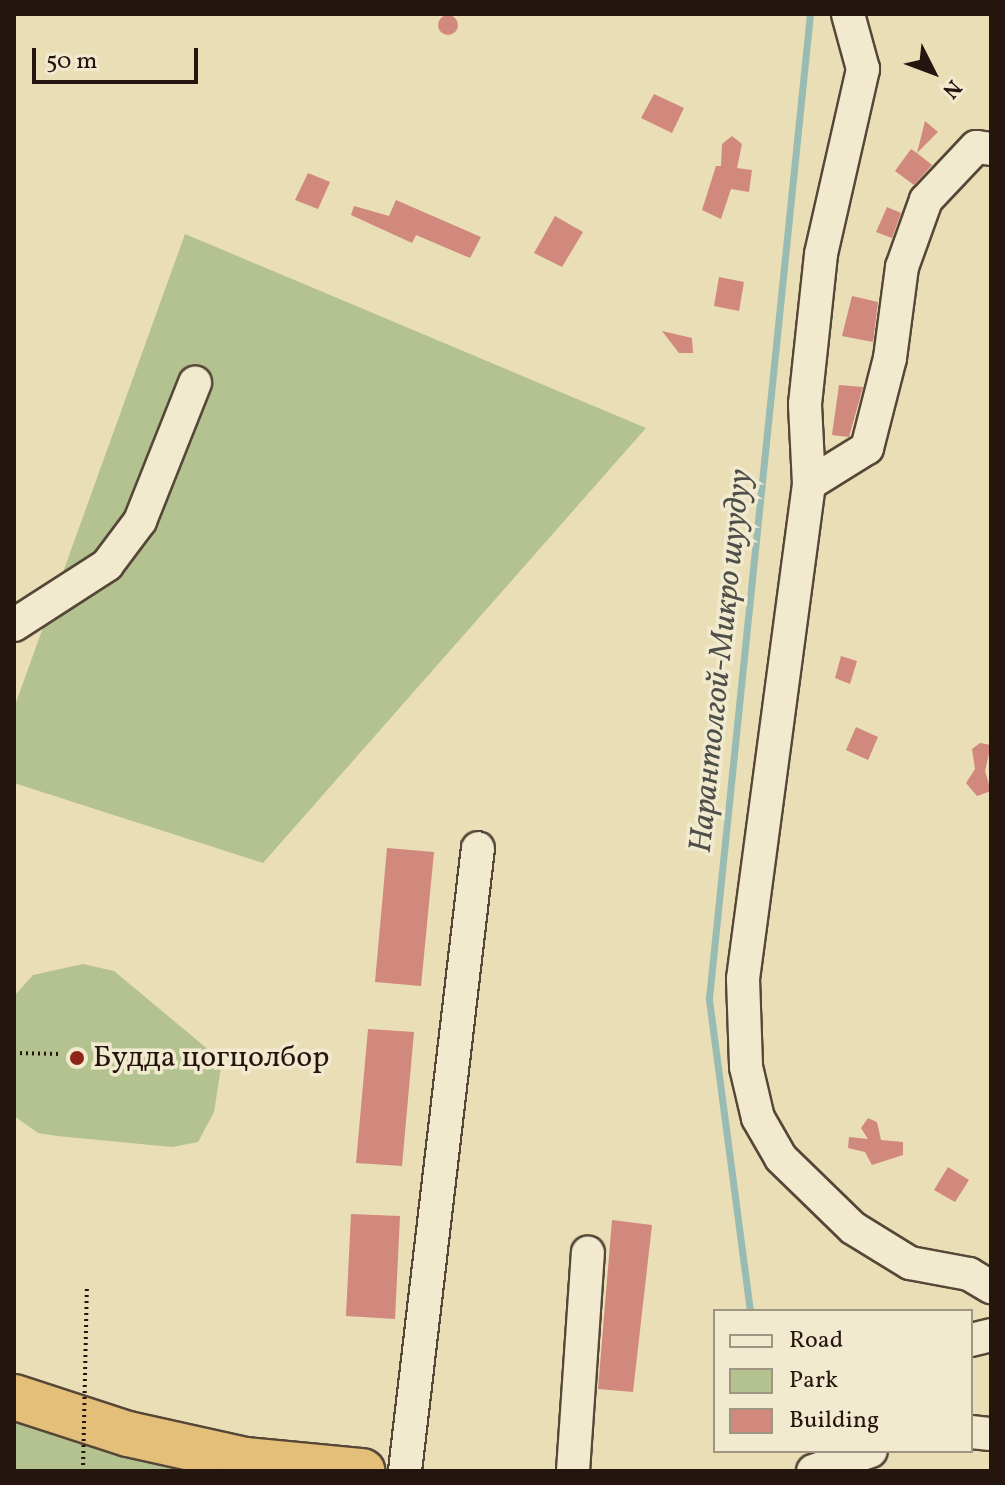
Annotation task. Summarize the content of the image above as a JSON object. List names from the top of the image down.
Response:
{
  "water": ["Нарантолгой-Микро шуудуу"],
  "places": ["Будда цогцолбор"],
  "legend": ["Road", "Park", "Building"],
  "scale_bar": "50 m",
  "north": "bottom right"
}
